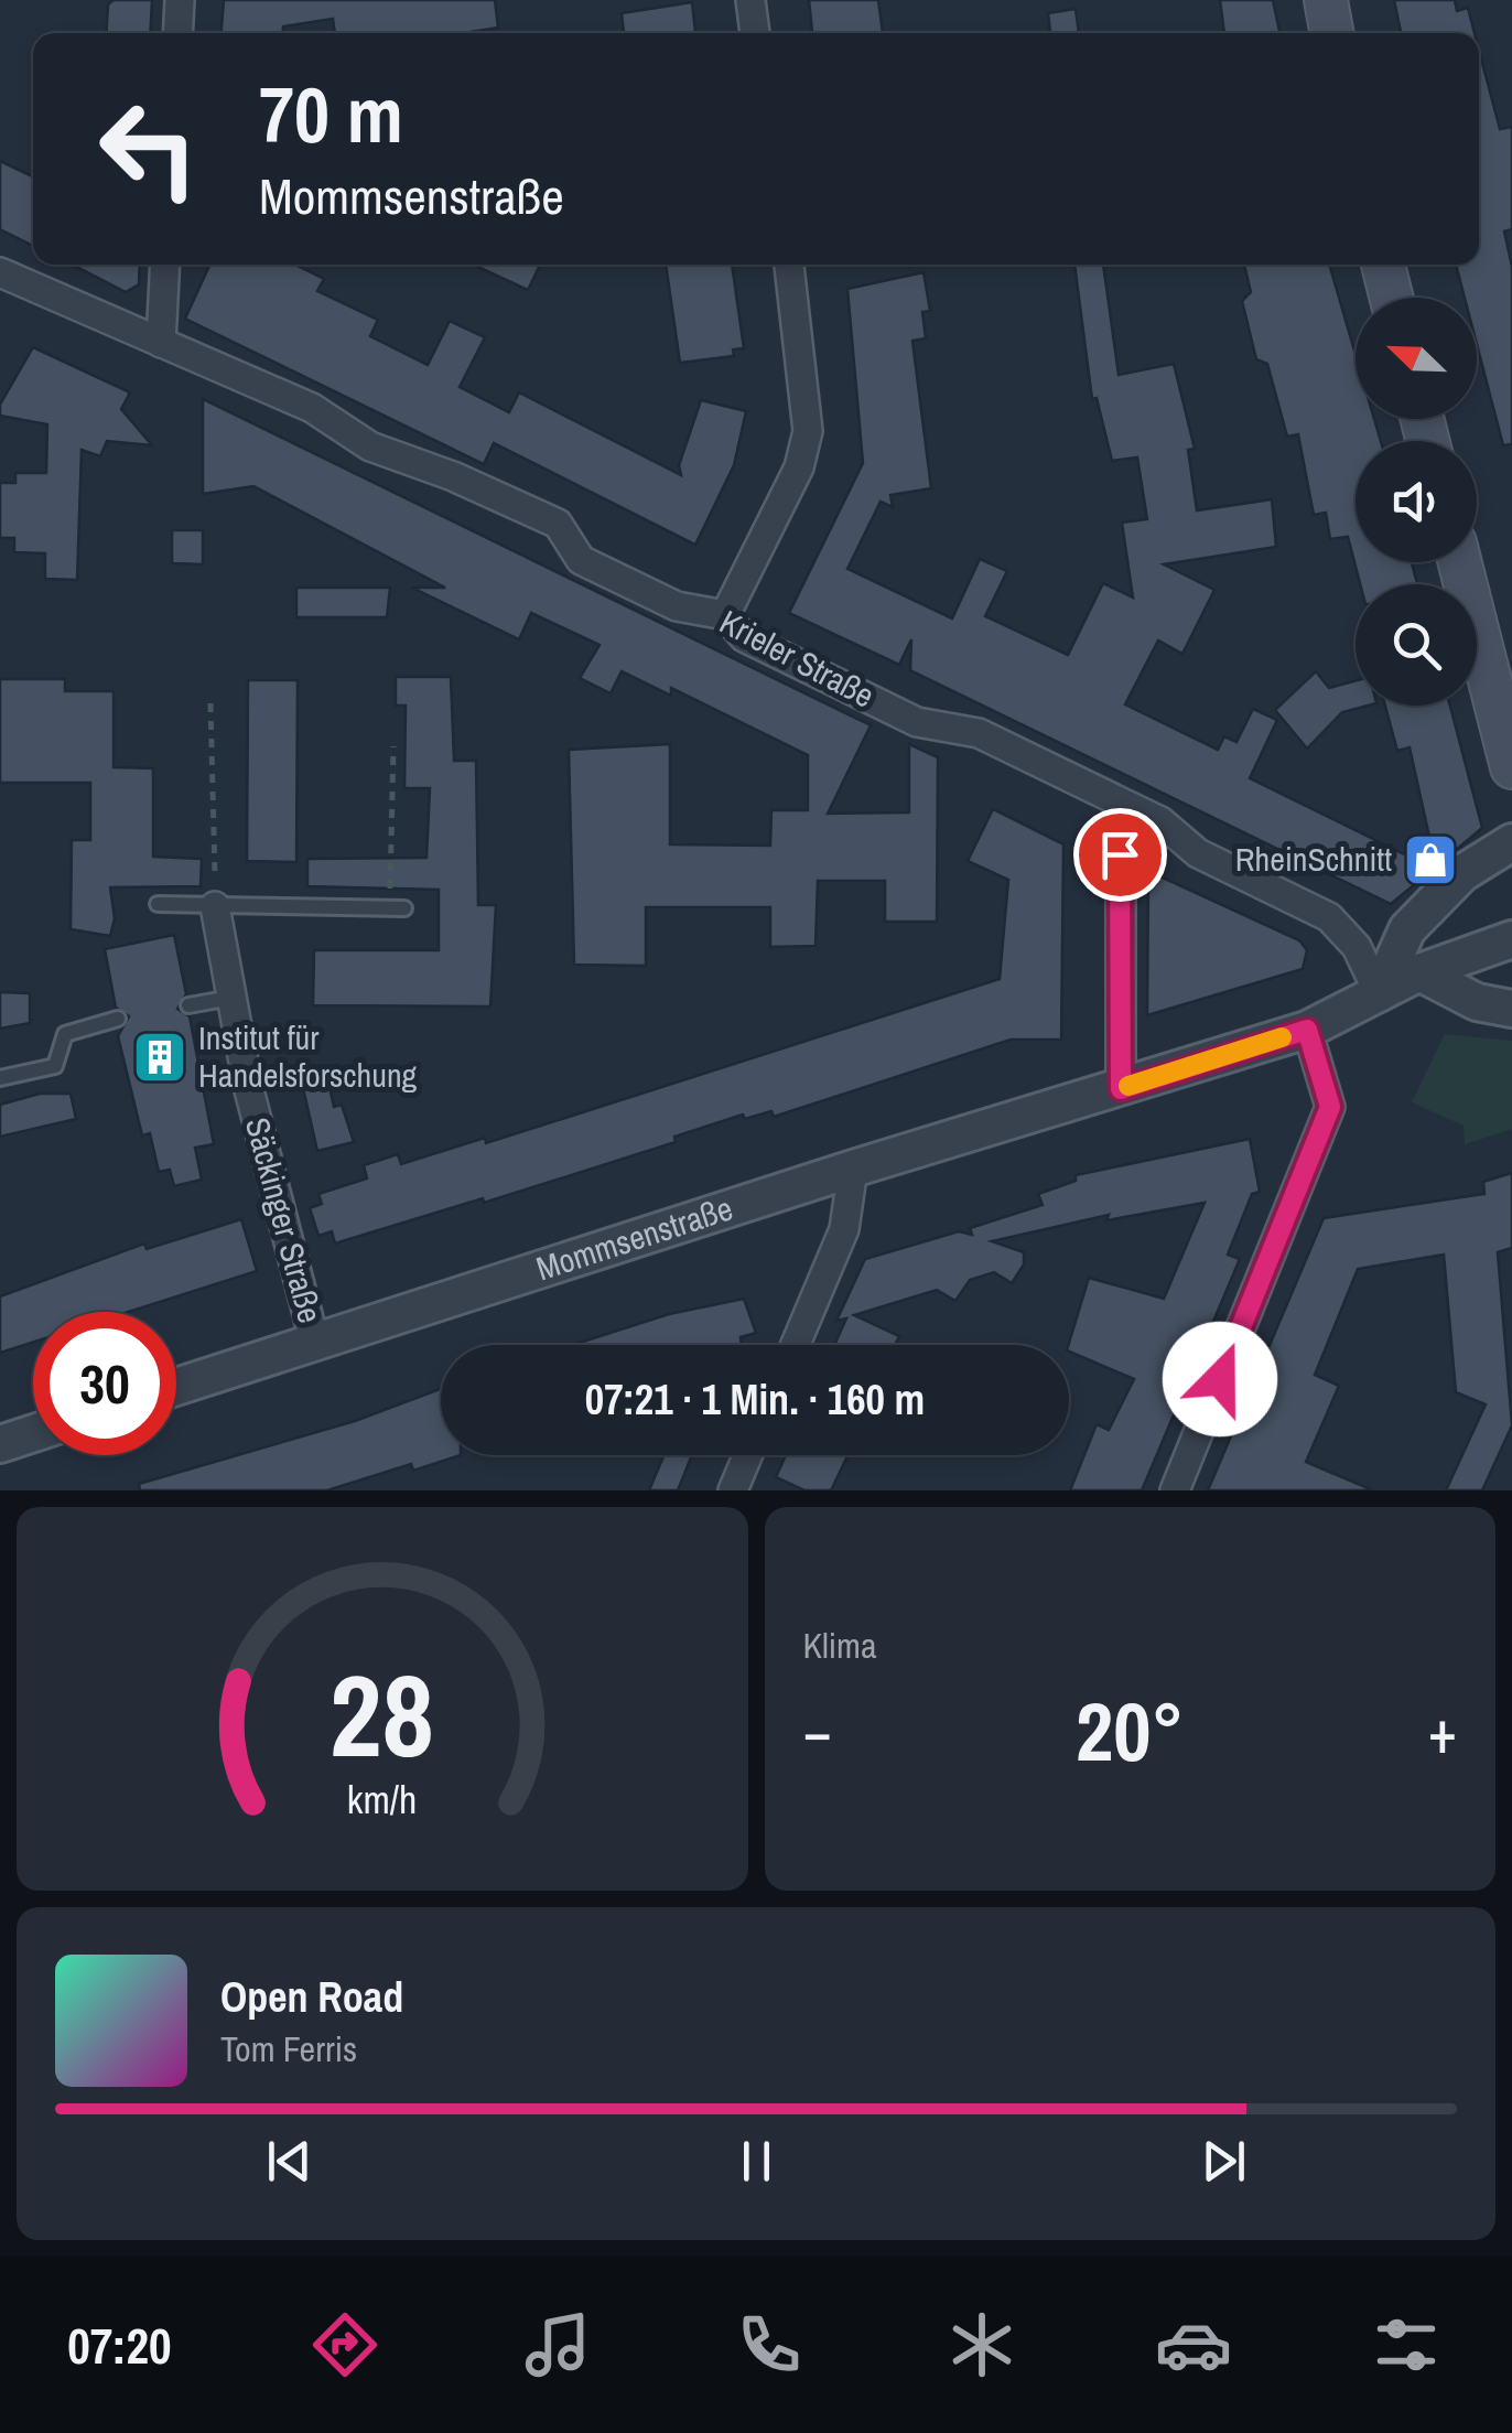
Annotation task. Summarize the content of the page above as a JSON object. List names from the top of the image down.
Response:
{
  "streets": {
    "street": ["Krieler Straße", "Säckinger Straße", "Mommsenstraße"]
  },
  "crossings": [
    ["Krieler Straße", "Mommsenstraße"],
    ["Säckinger Straße", "Mommsenstraße"]
  ],
  "places": {
    "shop": ["RheinSchnitt"],
    "building": ["Institut für Handelsforschung"]
  },
  "north": "top left",
  "page": {
    "turn": ["70 m", "Mommsenstraße"],
    "limit": "30",
    "trip": "07:21 · 1 Min. · 160 m",
    "tile": "Klima",
    "heat": ["−", "20°", "+"],
    "song": ["Open Road", "Tom Ferris"],
    "tabs": "07:20",
    "gauge": ["28", "km/h"]
  }
}
